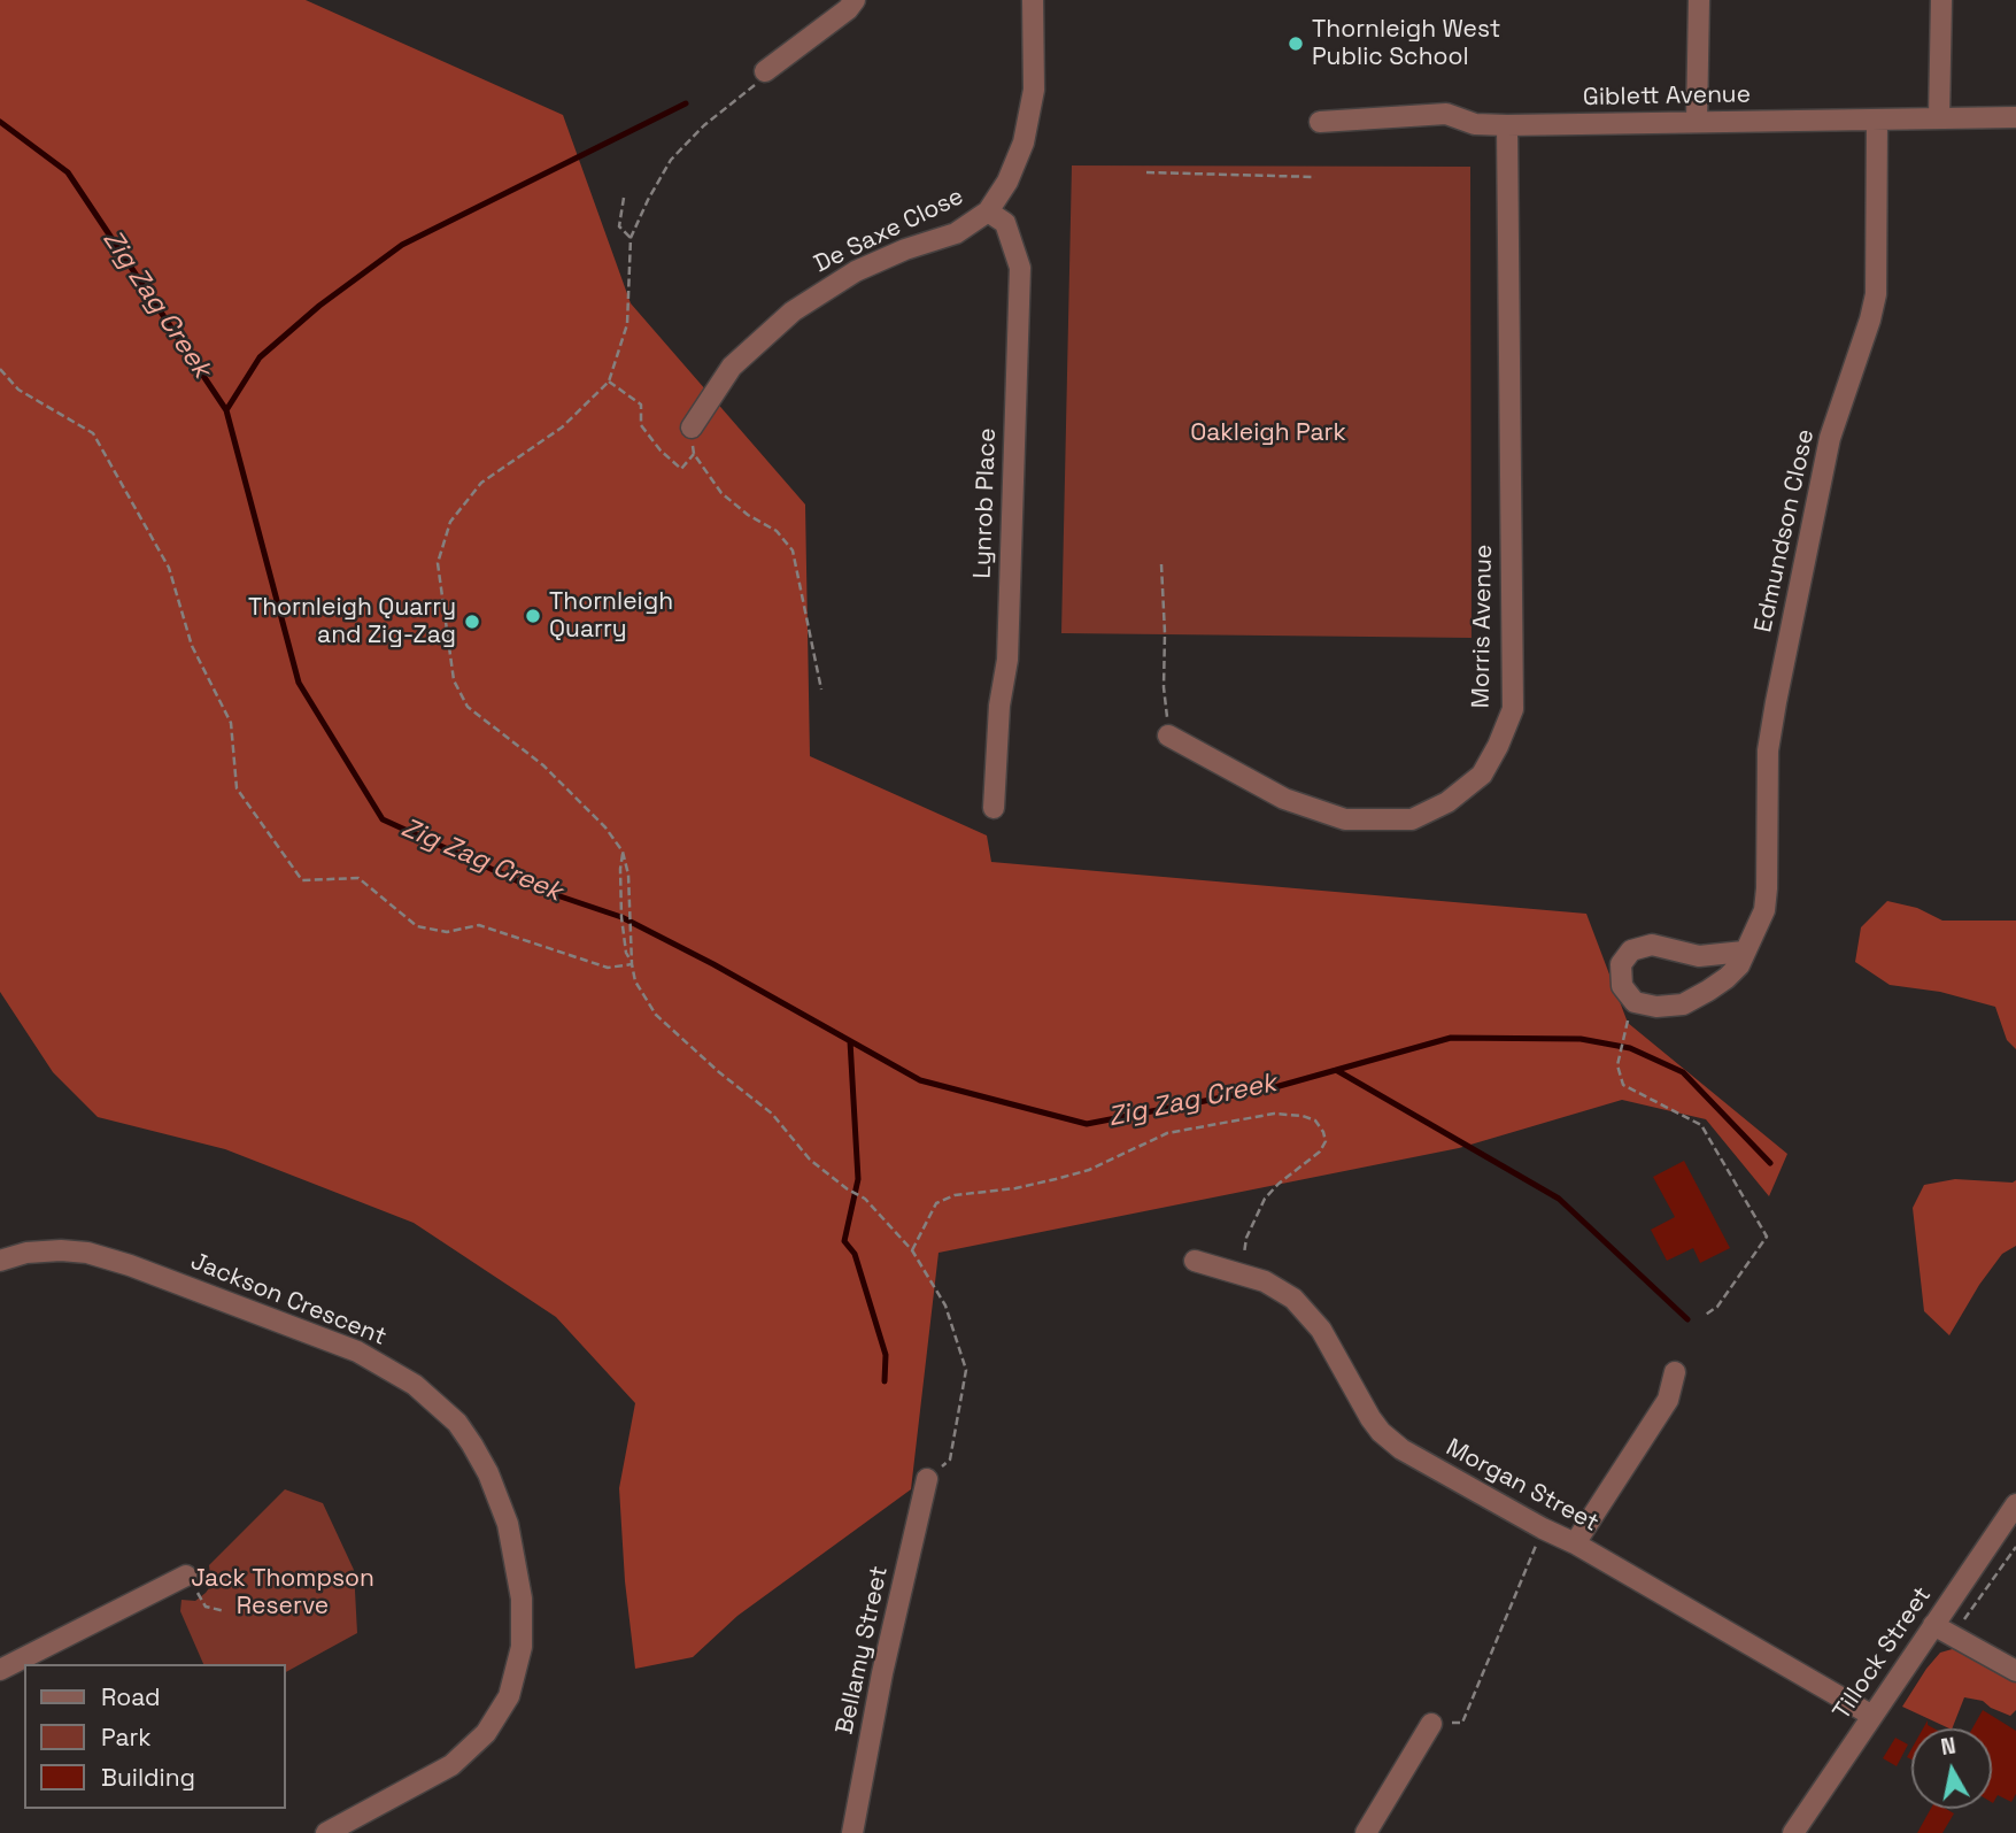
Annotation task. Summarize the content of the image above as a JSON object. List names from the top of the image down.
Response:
{
  "streets": {
    "street": [
      "Giblett Avenue",
      "De Saxe Close",
      "Lynrob Place",
      "Edmundson Close",
      "Morris Avenue",
      "Jackson Crescent",
      "Morgan Street",
      "Bellamy Street",
      "Tillock Street"
    ]
  },
  "crossings": [
    ["Giblett Avenue", "Edmundson Close"],
    ["Giblett Avenue", "Morris Avenue"],
    ["De Saxe Close", "Lynrob Place"],
    ["Morgan Street", "Tillock Street"]
  ],
  "water": ["Zig Zag Creek"],
  "parks": ["Oakleigh Park", "Jack Thompson Reserve"],
  "places": ["Thornleigh West Public School", "Thornleigh Quarry", "Thornleigh Quarry and Zig-Zag"],
  "legend": ["Road", "Park", "Building"],
  "north": "top"
}
